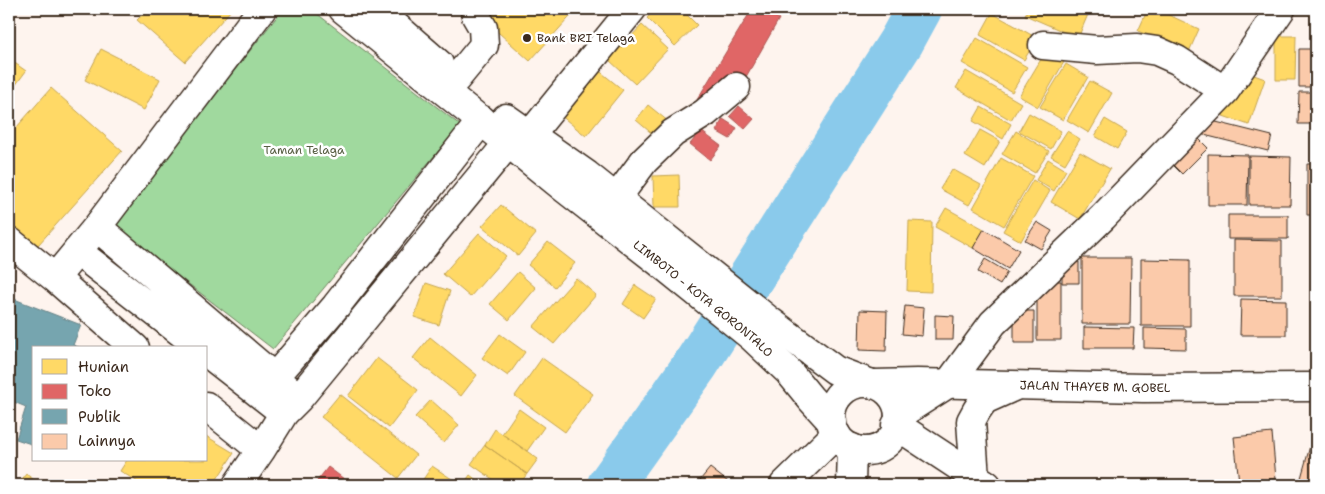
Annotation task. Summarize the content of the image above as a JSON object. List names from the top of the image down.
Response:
{
  "streets": {
    "main road": ["LIMBOTO - KOTA GORONTALO", "JALAN THAYEB M. GOBEL"]
  },
  "crossings": [
    ["LIMBOTO - KOTA GORONTALO", "JALAN THAYEB M. GOBEL"]
  ],
  "parks": ["Taman Telaga"],
  "places": ["Bank BRI Telaga"],
  "legend": [
    "Hunian",
    "Toko",
    "Publik",
    "Lainnya"
  ]
}
